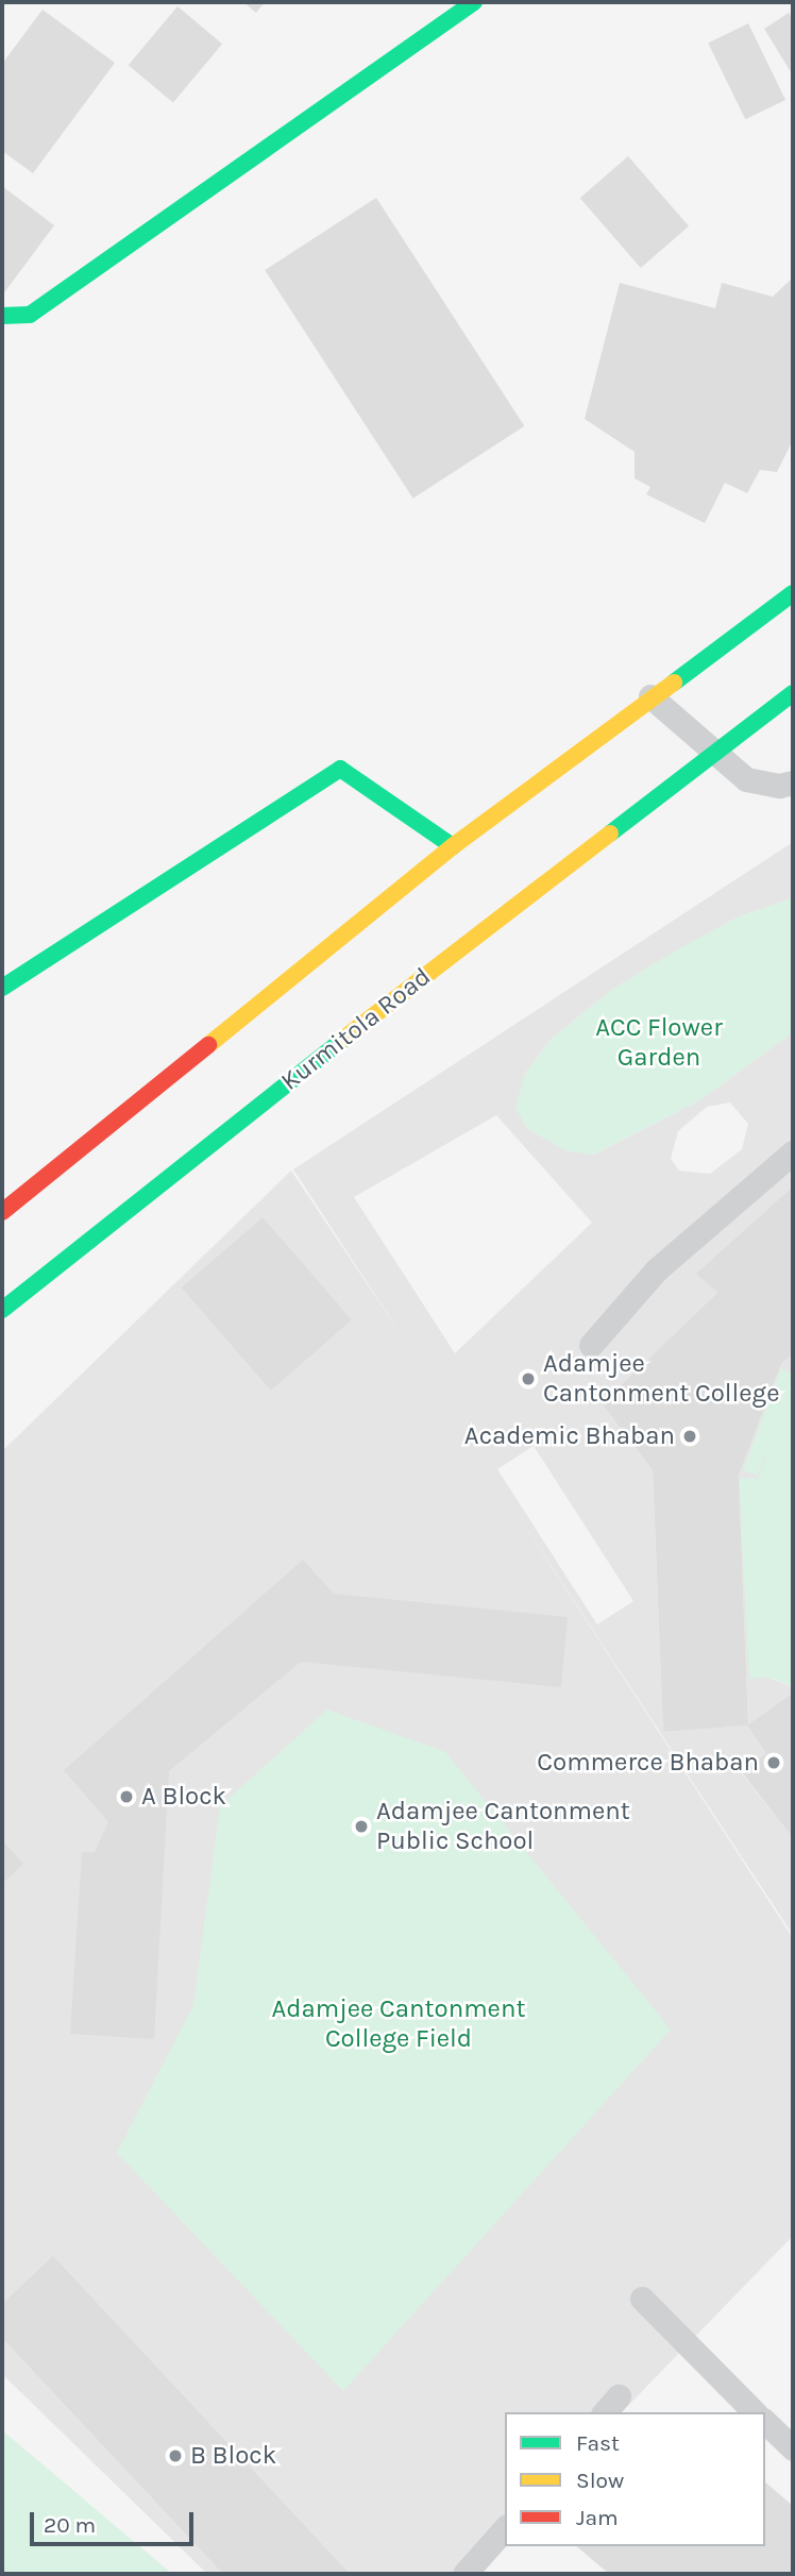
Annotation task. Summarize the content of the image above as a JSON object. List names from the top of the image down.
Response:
{
  "streets": {
    "main road": ["Kurmitola Road"]
  },
  "parks": ["ACC Flower Garden", "Adamjee Cantonment College Field"],
  "places": [
    "Adamjee Cantonment College",
    "Academic Bhaban",
    "Commerce Bhaban",
    "A Block",
    "Adamjee Cantonment Public School",
    "B Block"
  ],
  "legend": ["Fast", "Slow", "Jam"],
  "scale_bar": "20 m"
}
